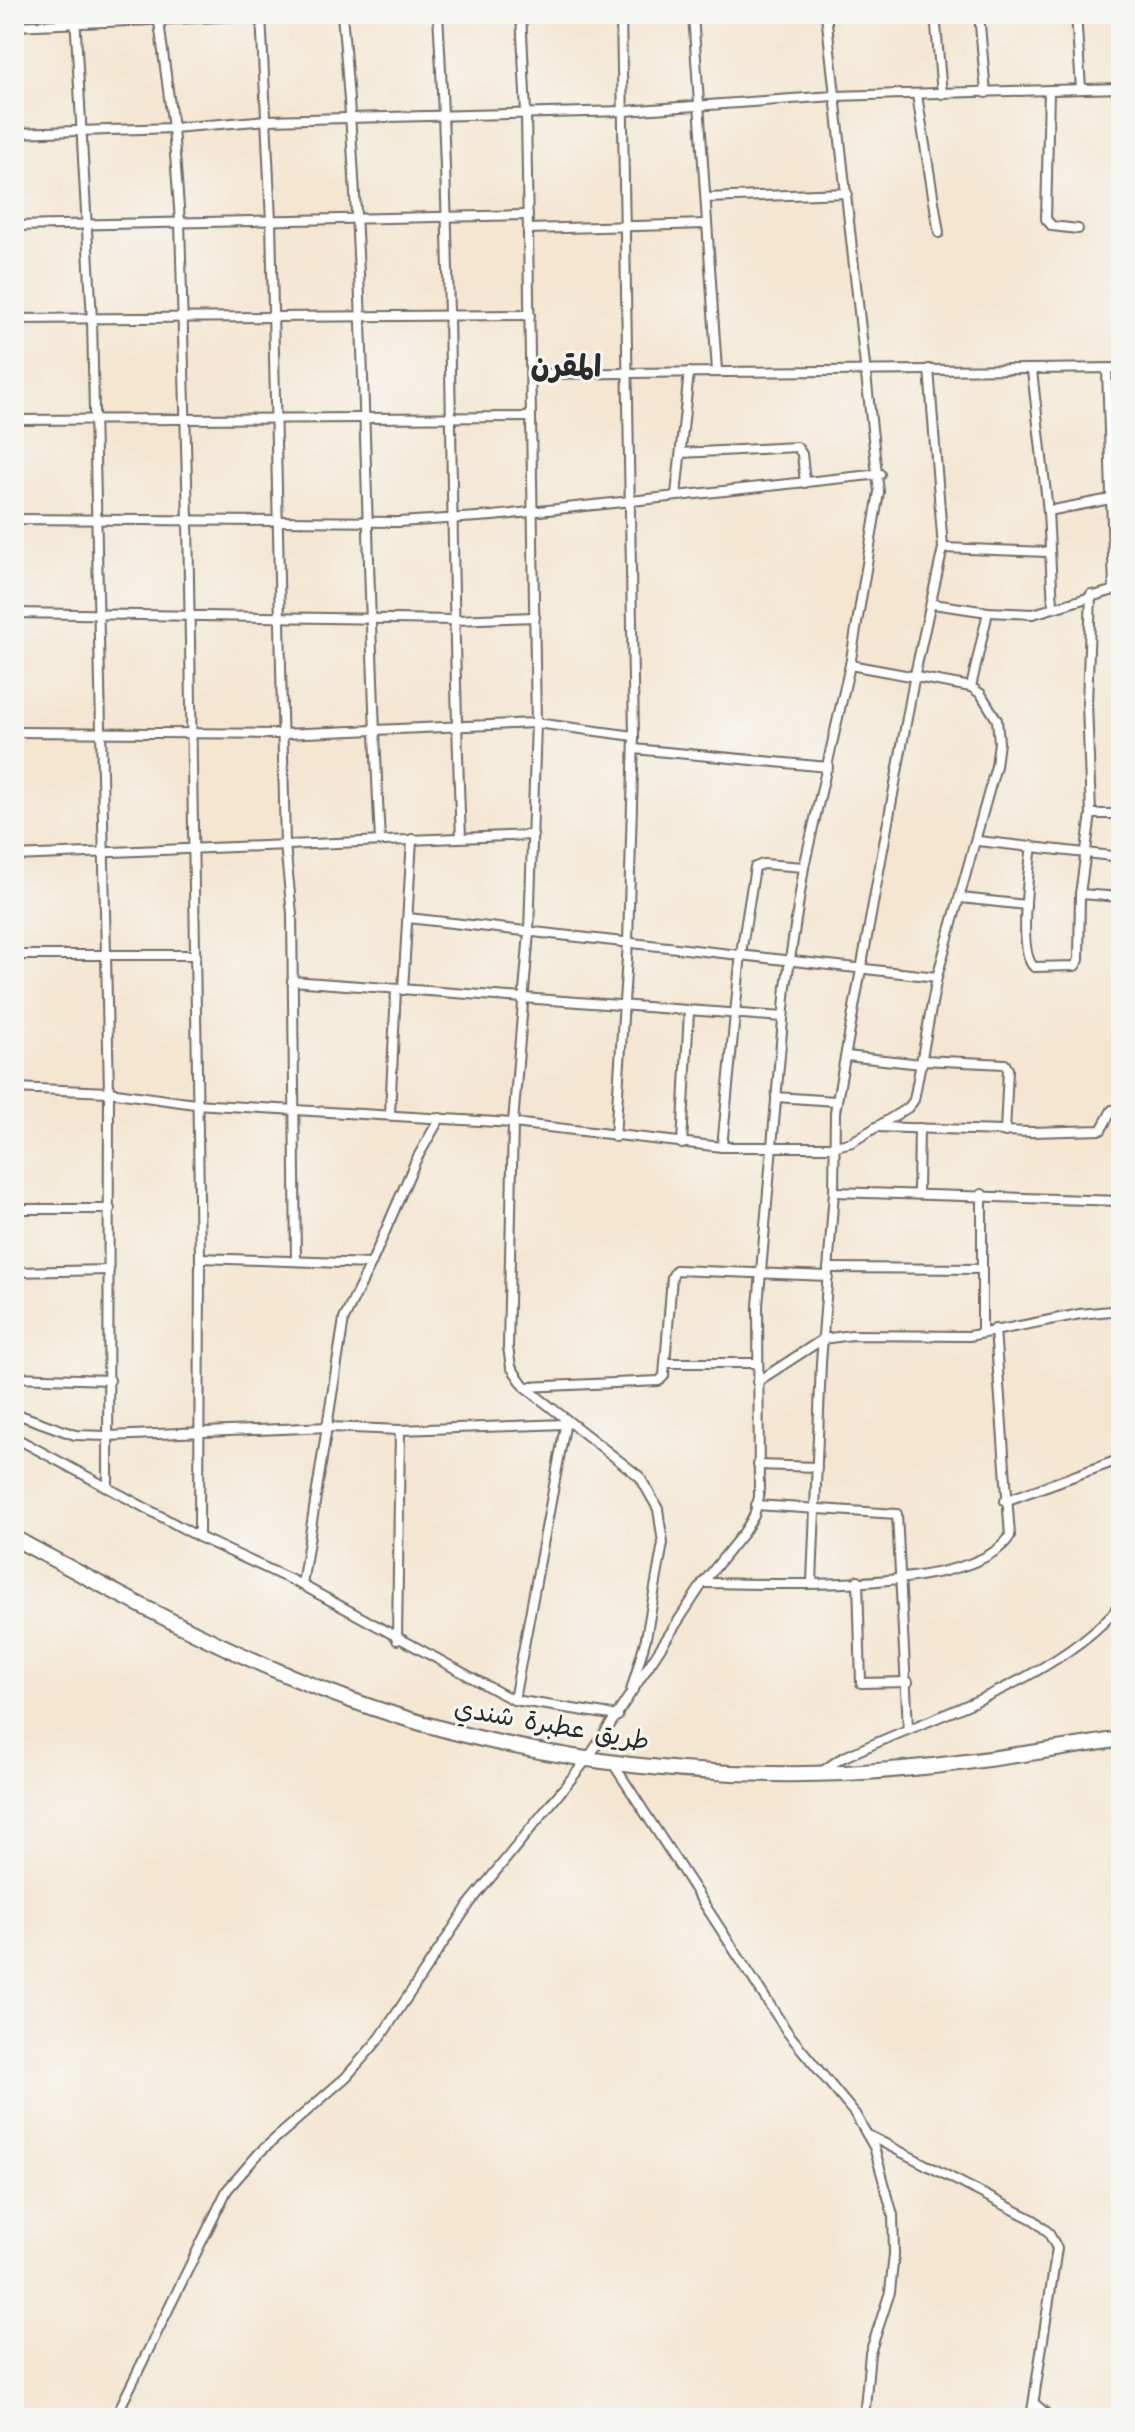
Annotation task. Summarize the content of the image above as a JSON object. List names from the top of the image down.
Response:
{
  "streets": {
    "highway": ["طريق عطبرة شندي"]
  },
  "districts": ["المقرن"]
}
